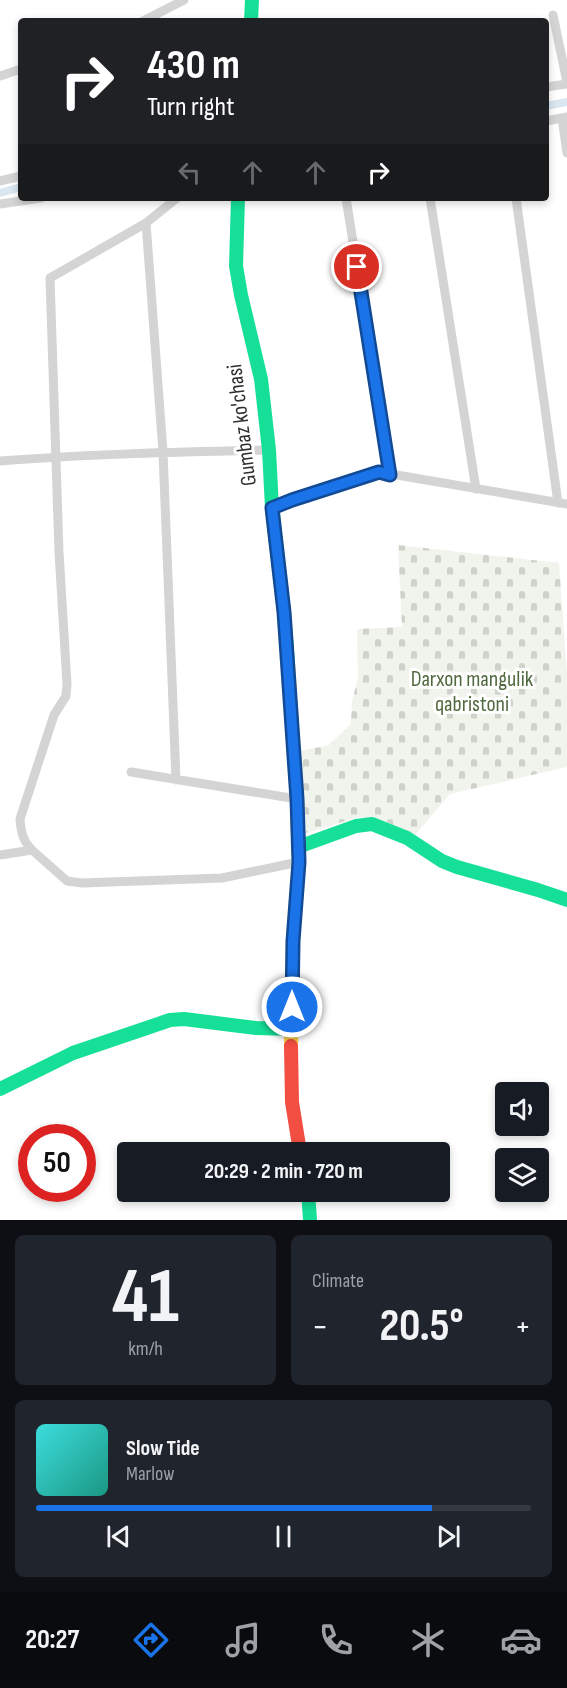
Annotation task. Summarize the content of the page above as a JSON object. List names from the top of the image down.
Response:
{
  "streets": {
    "main road": ["Gumbaz ko'chasi"]
  },
  "parks": ["Darxon mangulik qabristoni"],
  "page": {
    "turn": ["430 m", "Turn right"],
    "limit": "50",
    "trip": "20:29 · 2 min · 720 m",
    "tile": [
      ["41", "km/h"],
      "Climate"
    ],
    "heat": ["−", "20.5°", "+"],
    "song": ["Slow Tide", "Marlow"],
    "tabs": "20:27"
  }
}
